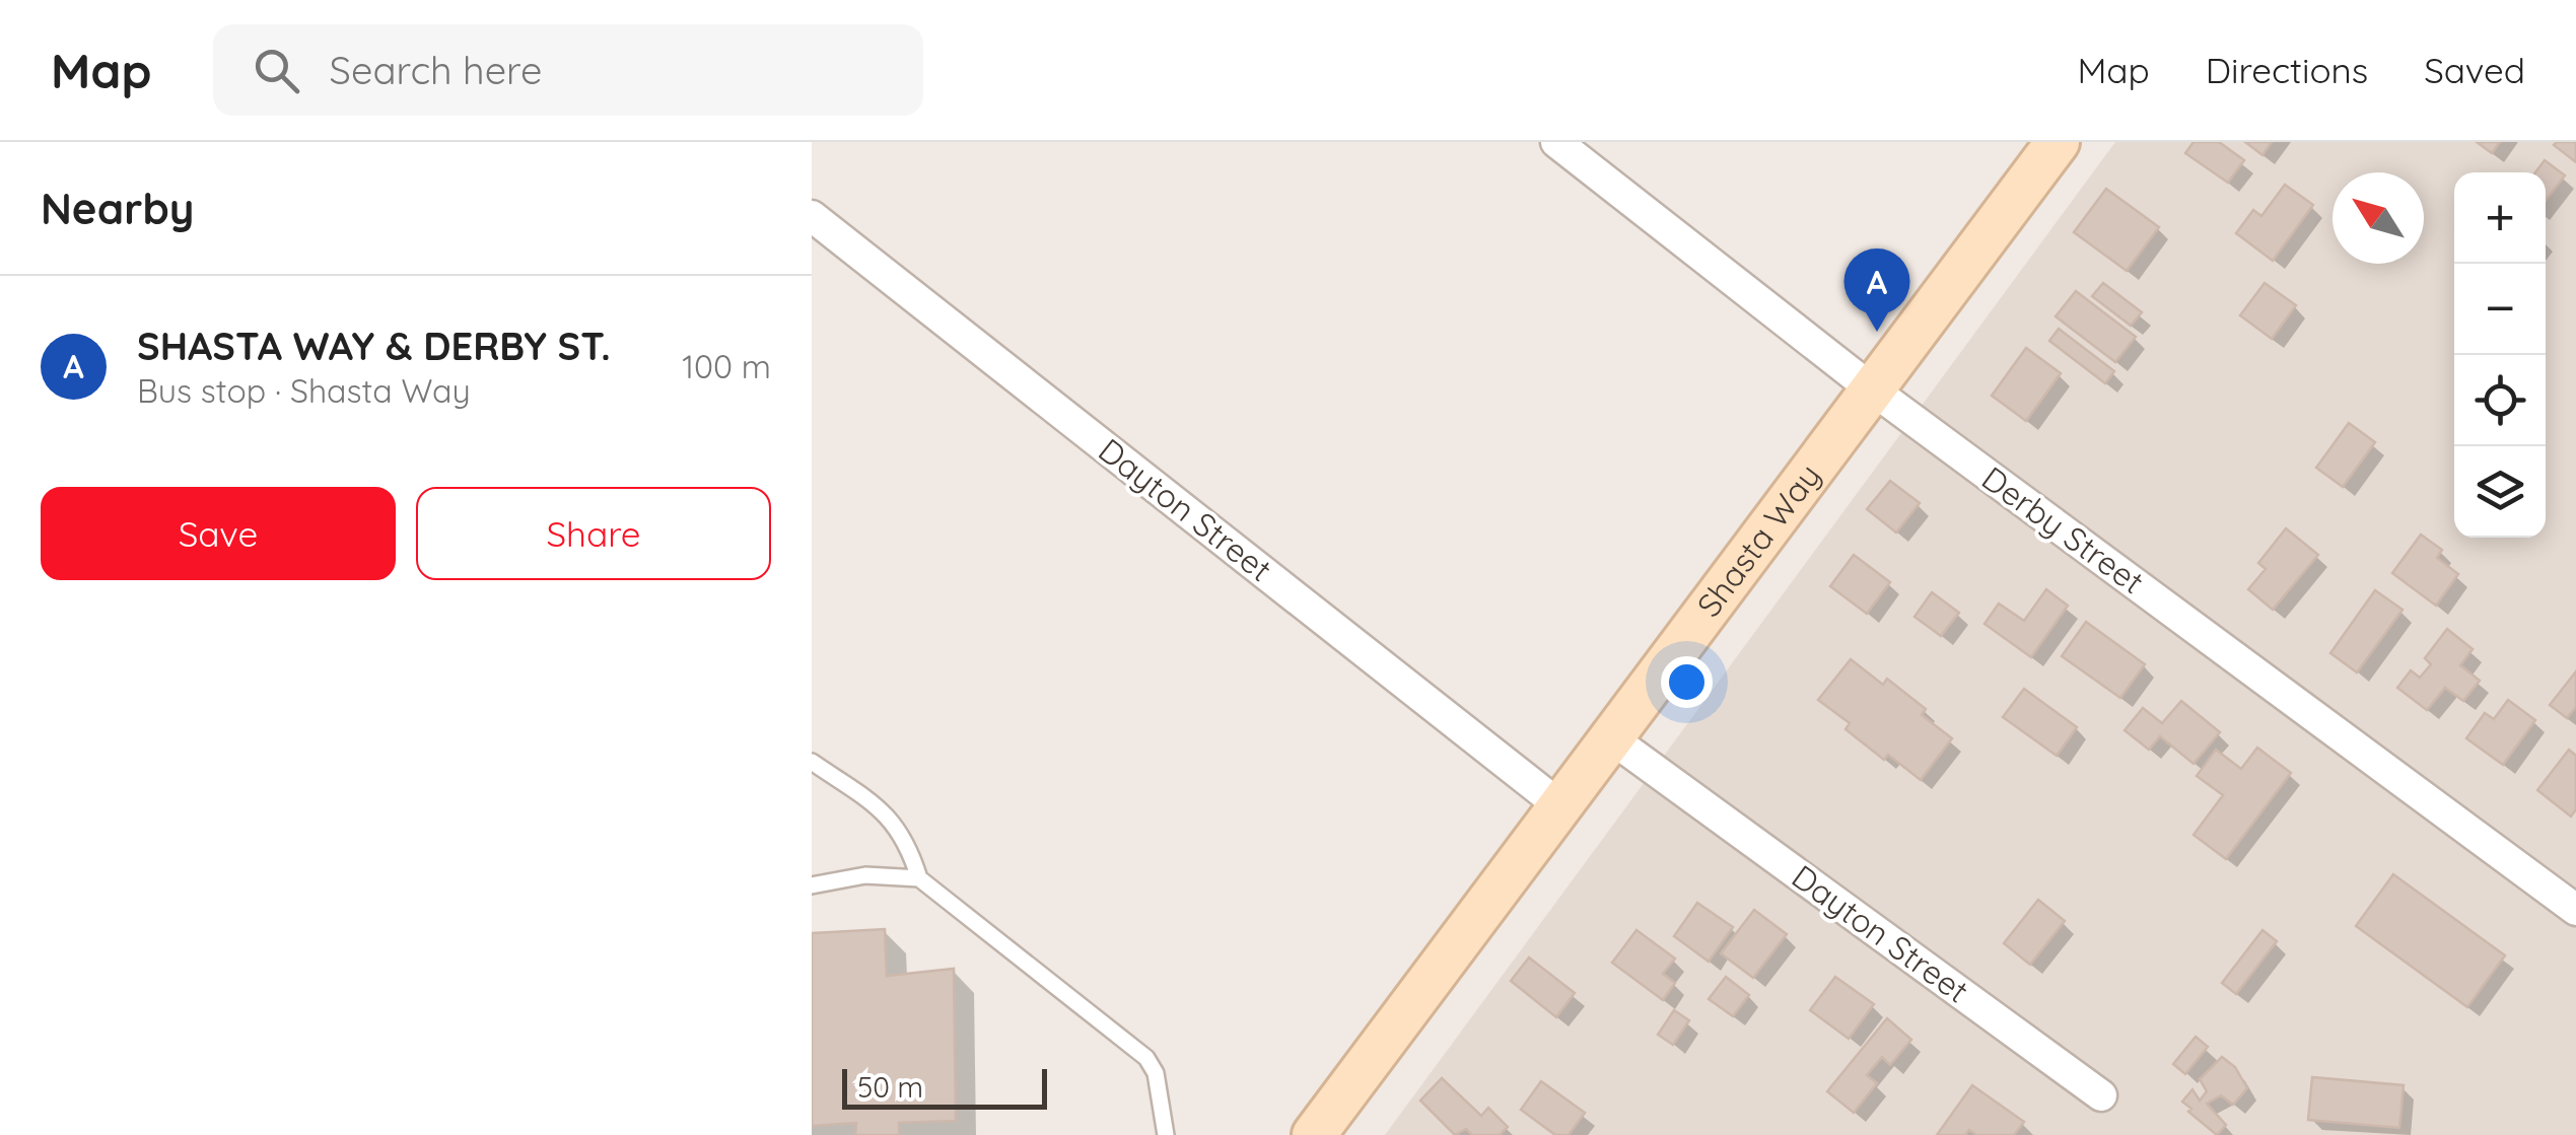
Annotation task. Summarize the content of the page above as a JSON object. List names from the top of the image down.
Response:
{
  "streets": {
    "main road": ["Shasta Way"],
    "street": ["Dayton Street", "Derby Street"]
  },
  "crossings": [
    ["Dayton Street", "Shasta Way"],
    ["Derby Street", "Shasta Way"]
  ],
  "scale_bar": "50 m",
  "north": "top left",
  "page": {
    "header": "Map",
    "search": "Search here",
    "nav": ["Map", "Directions", "Saved"],
    "heading": "Nearby",
    "map_buttons": ["+", "−"],
    "pins": "A",
    "list": [
      {
        "mark": "A",
        "name": "SHASTA WAY & DERBY ST.",
        "note": "Bus stop · Shasta Way",
        "value": "100 m"
      }
    ],
    "buttons": ["Save", "Share"],
    "scale": "50 m"
  }
}
